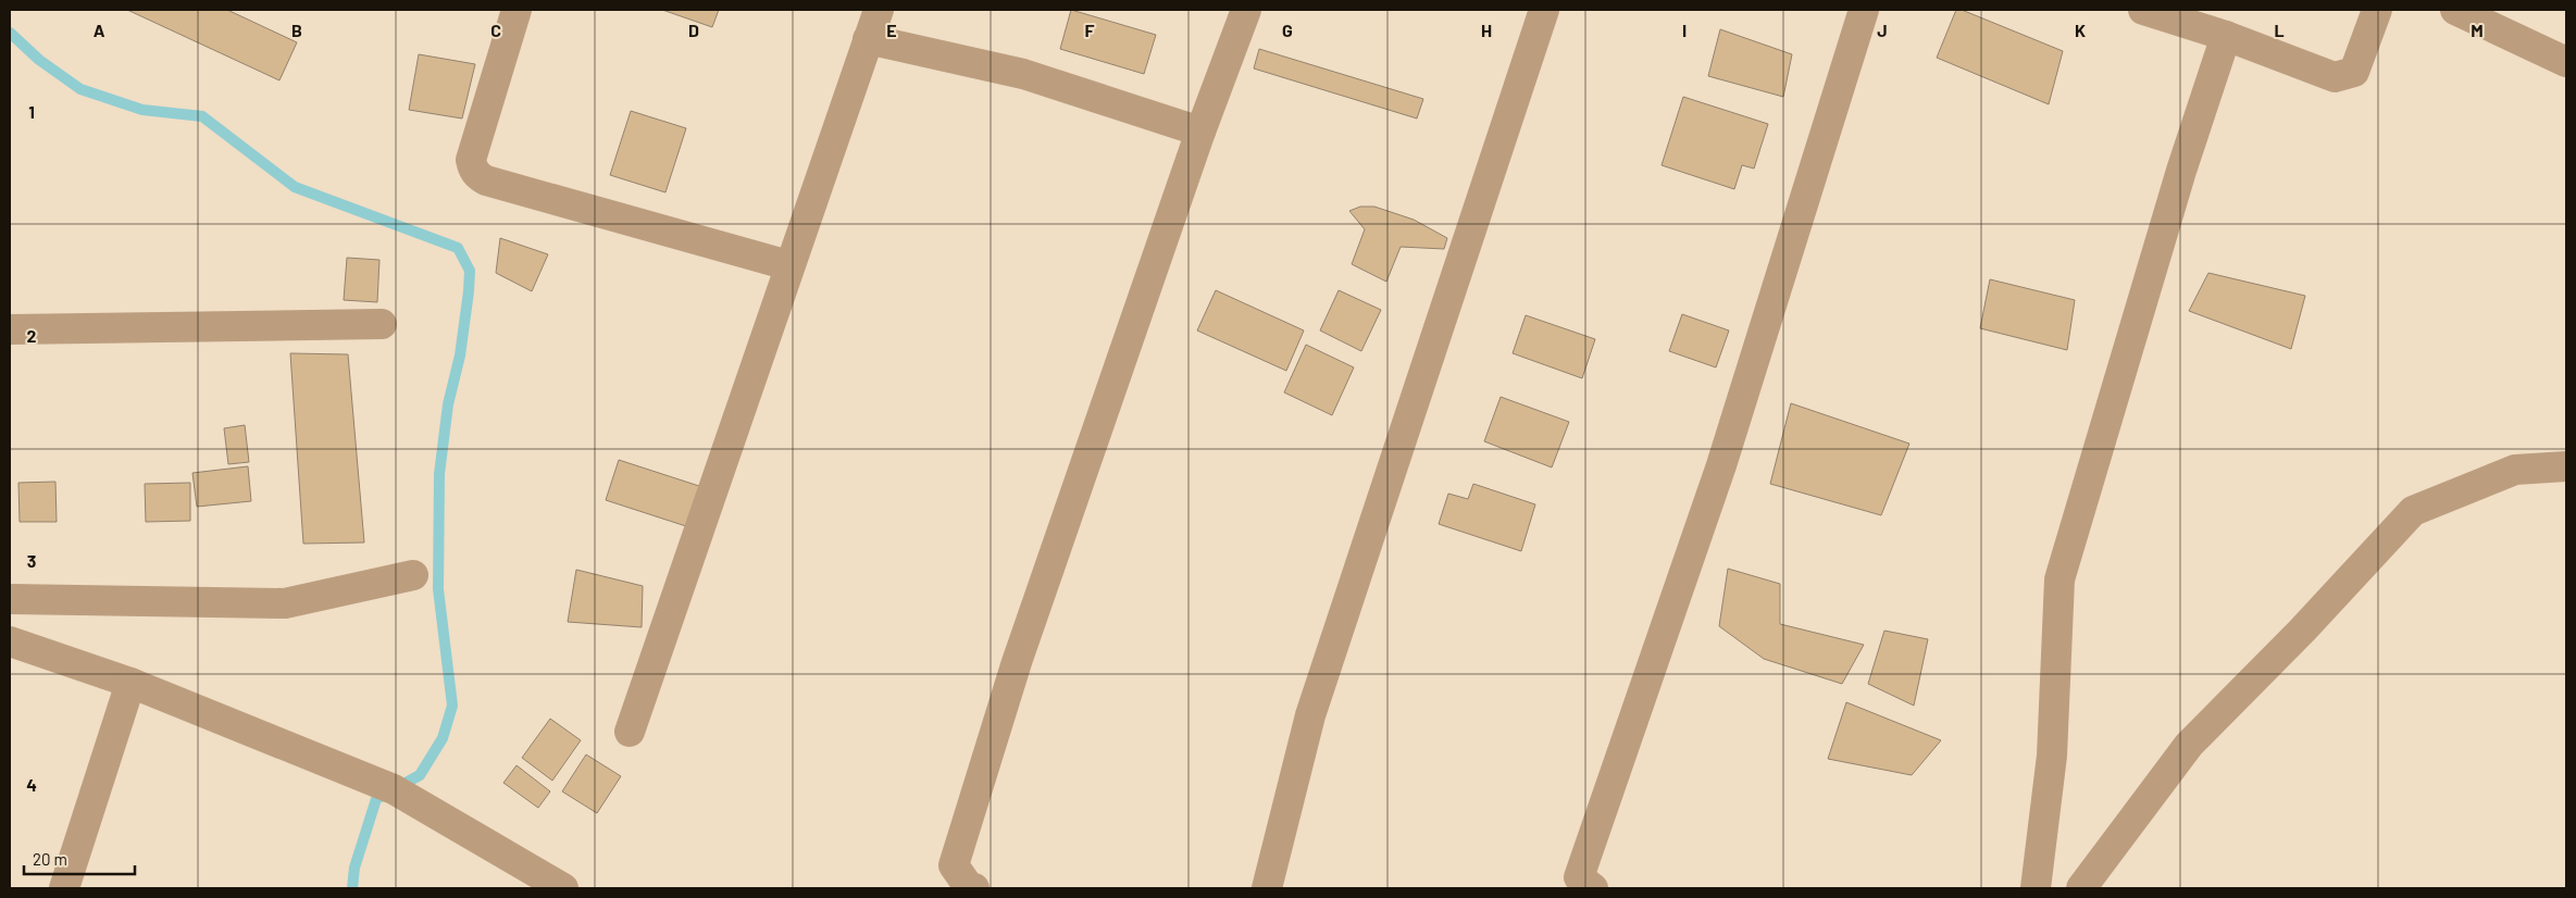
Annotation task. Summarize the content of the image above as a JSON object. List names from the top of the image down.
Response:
{
  "scale_bar": "20 m",
  "grid": {
    "columns": [
      "A",
      "B",
      "C",
      "D",
      "E",
      "F",
      "G",
      "H",
      "I",
      "J",
      "K",
      "L",
      "M"
    ],
    "rows": [
      "1",
      "2",
      "3",
      "4"
    ]
  }
}
